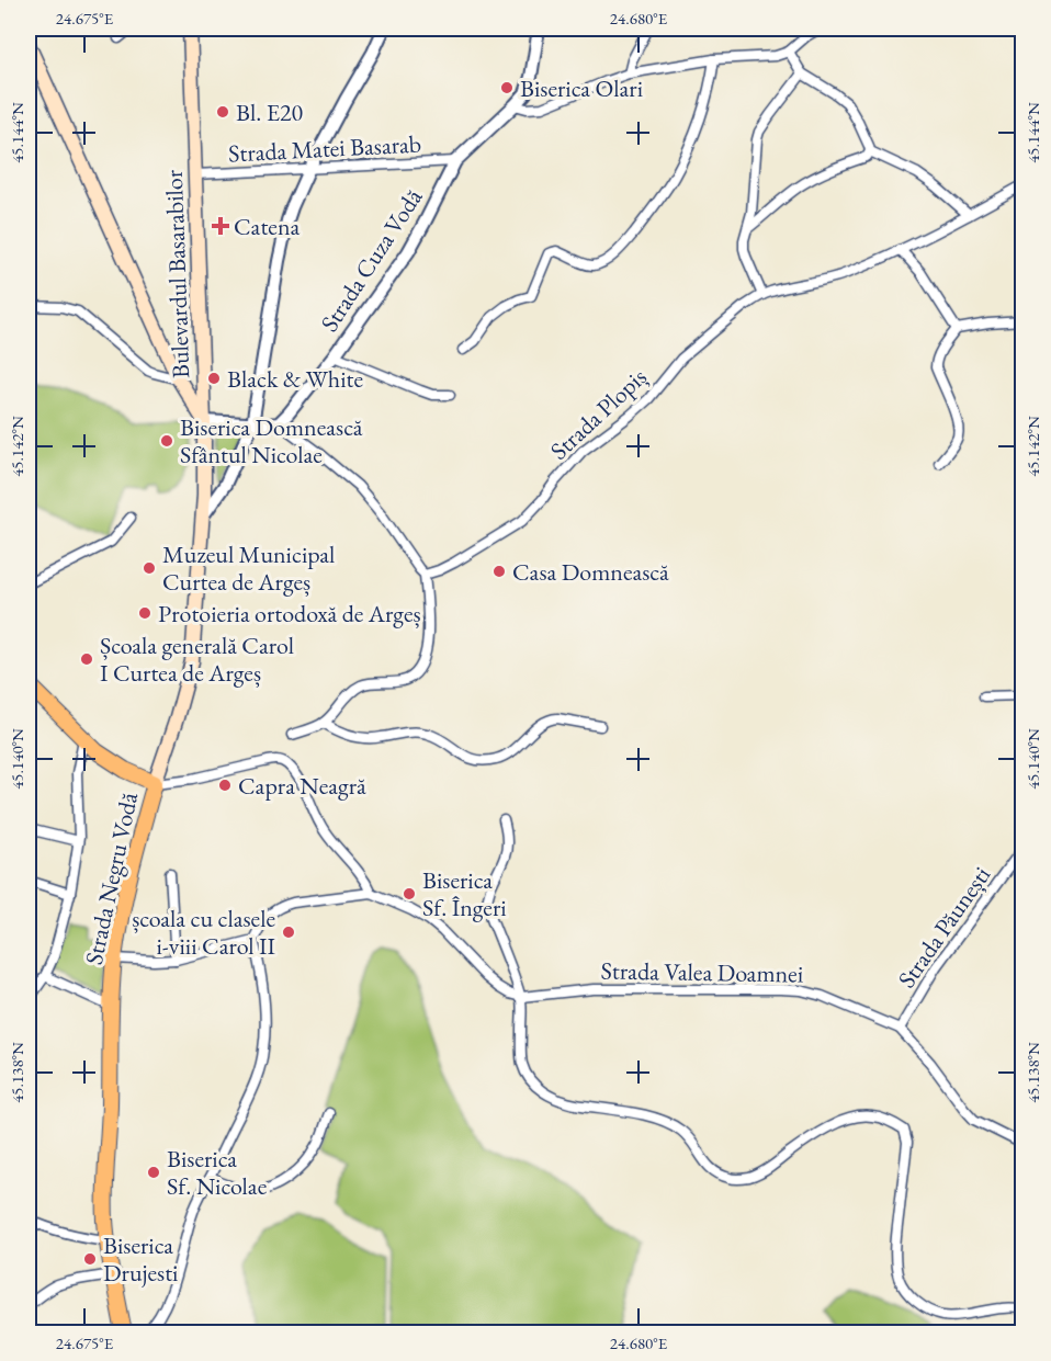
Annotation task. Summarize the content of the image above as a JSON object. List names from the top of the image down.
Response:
{
  "streets": {
    "main road": ["Bulevardul Basarabilor", "Strada Negru Vodă"],
    "street": [
      "Strada Matei Basarab",
      "Strada Cuza Vodă",
      "Strada Plopiș",
      "Strada Păunești",
      "Strada Valea Doamnei"
    ]
  },
  "crossings": [
    ["Strada Matei Basarab", "Strada Cuza Vodă"],
    ["Strada Matei Basarab", "Bulevardul Basarabilor"],
    ["Bulevardul Basarabilor", "Strada Negru Vodă"],
    ["Strada Păunești", "Strada Valea Doamnei"]
  ],
  "places": {
    "other": [
      "Biserica Olari",
      "Bl. E20",
      "Black & White",
      "Biserica Domnească Sfântul Nicolae",
      "Muzeul Municipal Curtea de Argeș",
      "Casa Domnească",
      "Protoieria ortodoxă de Argeș",
      "Școala generală Carol I Curtea de Argeș",
      "Capra Neagră",
      "Biserica Sf. Îngeri",
      "școala cu clasele i-viii Carol II",
      "Biserica Sf. Nicolae",
      "Biserica Drujesti"
    ],
    "health": ["Catena"]
  },
  "coordinates": [
    "24.675°E",
    "24.680°E",
    "45.144°N",
    "45.142°N",
    "45.140°N",
    "45.138°N"
  ]
}
